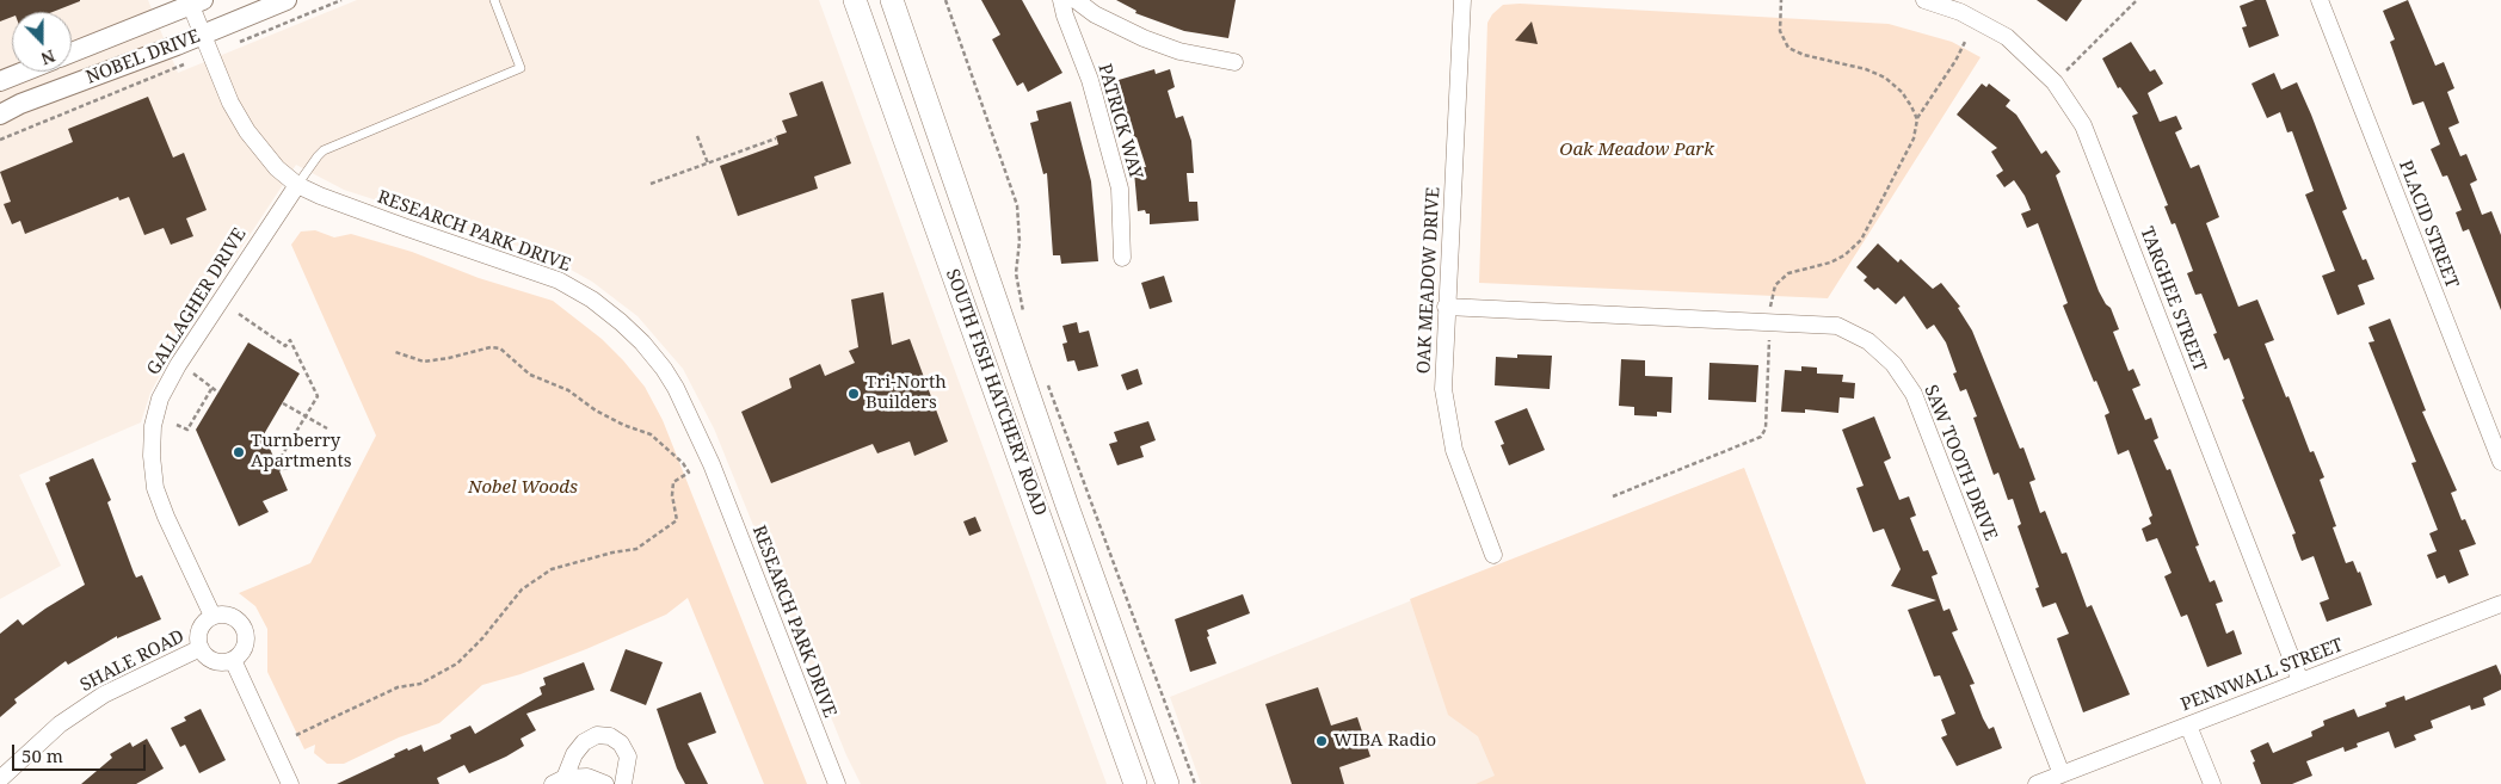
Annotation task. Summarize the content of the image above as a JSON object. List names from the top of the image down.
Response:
{
  "streets": {
    "main road": ["SOUTH FISH HATCHERY ROAD"],
    "street": [
      "NOBEL DRIVE",
      "PATRICK WAY",
      "PLACID STREET",
      "RESEARCH PARK DRIVE",
      "OAK MEADOW DRIVE",
      "TARGHEE STREET",
      "GALLAGHER DRIVE",
      "SAW TOOTH DRIVE",
      "SHALE ROAD",
      "PENNWALL STREET"
    ]
  },
  "crossings": [
    ["NOBEL DRIVE", "RESEARCH PARK DRIVE"],
    ["RESEARCH PARK DRIVE", "GALLAGHER DRIVE"],
    ["OAK MEADOW DRIVE", "SAW TOOTH DRIVE"],
    ["TARGHEE STREET", "PENNWALL STREET"],
    ["GALLAGHER DRIVE", "SHALE ROAD"],
    ["SAW TOOTH DRIVE", "PENNWALL STREET"]
  ],
  "parks": ["Oak Meadow Park", "Nobel Woods"],
  "places": ["Tri-North Builders", "Turnberry Apartments", "WIBA Radio"],
  "scale_bar": "50 m",
  "north": "bottom"
}
